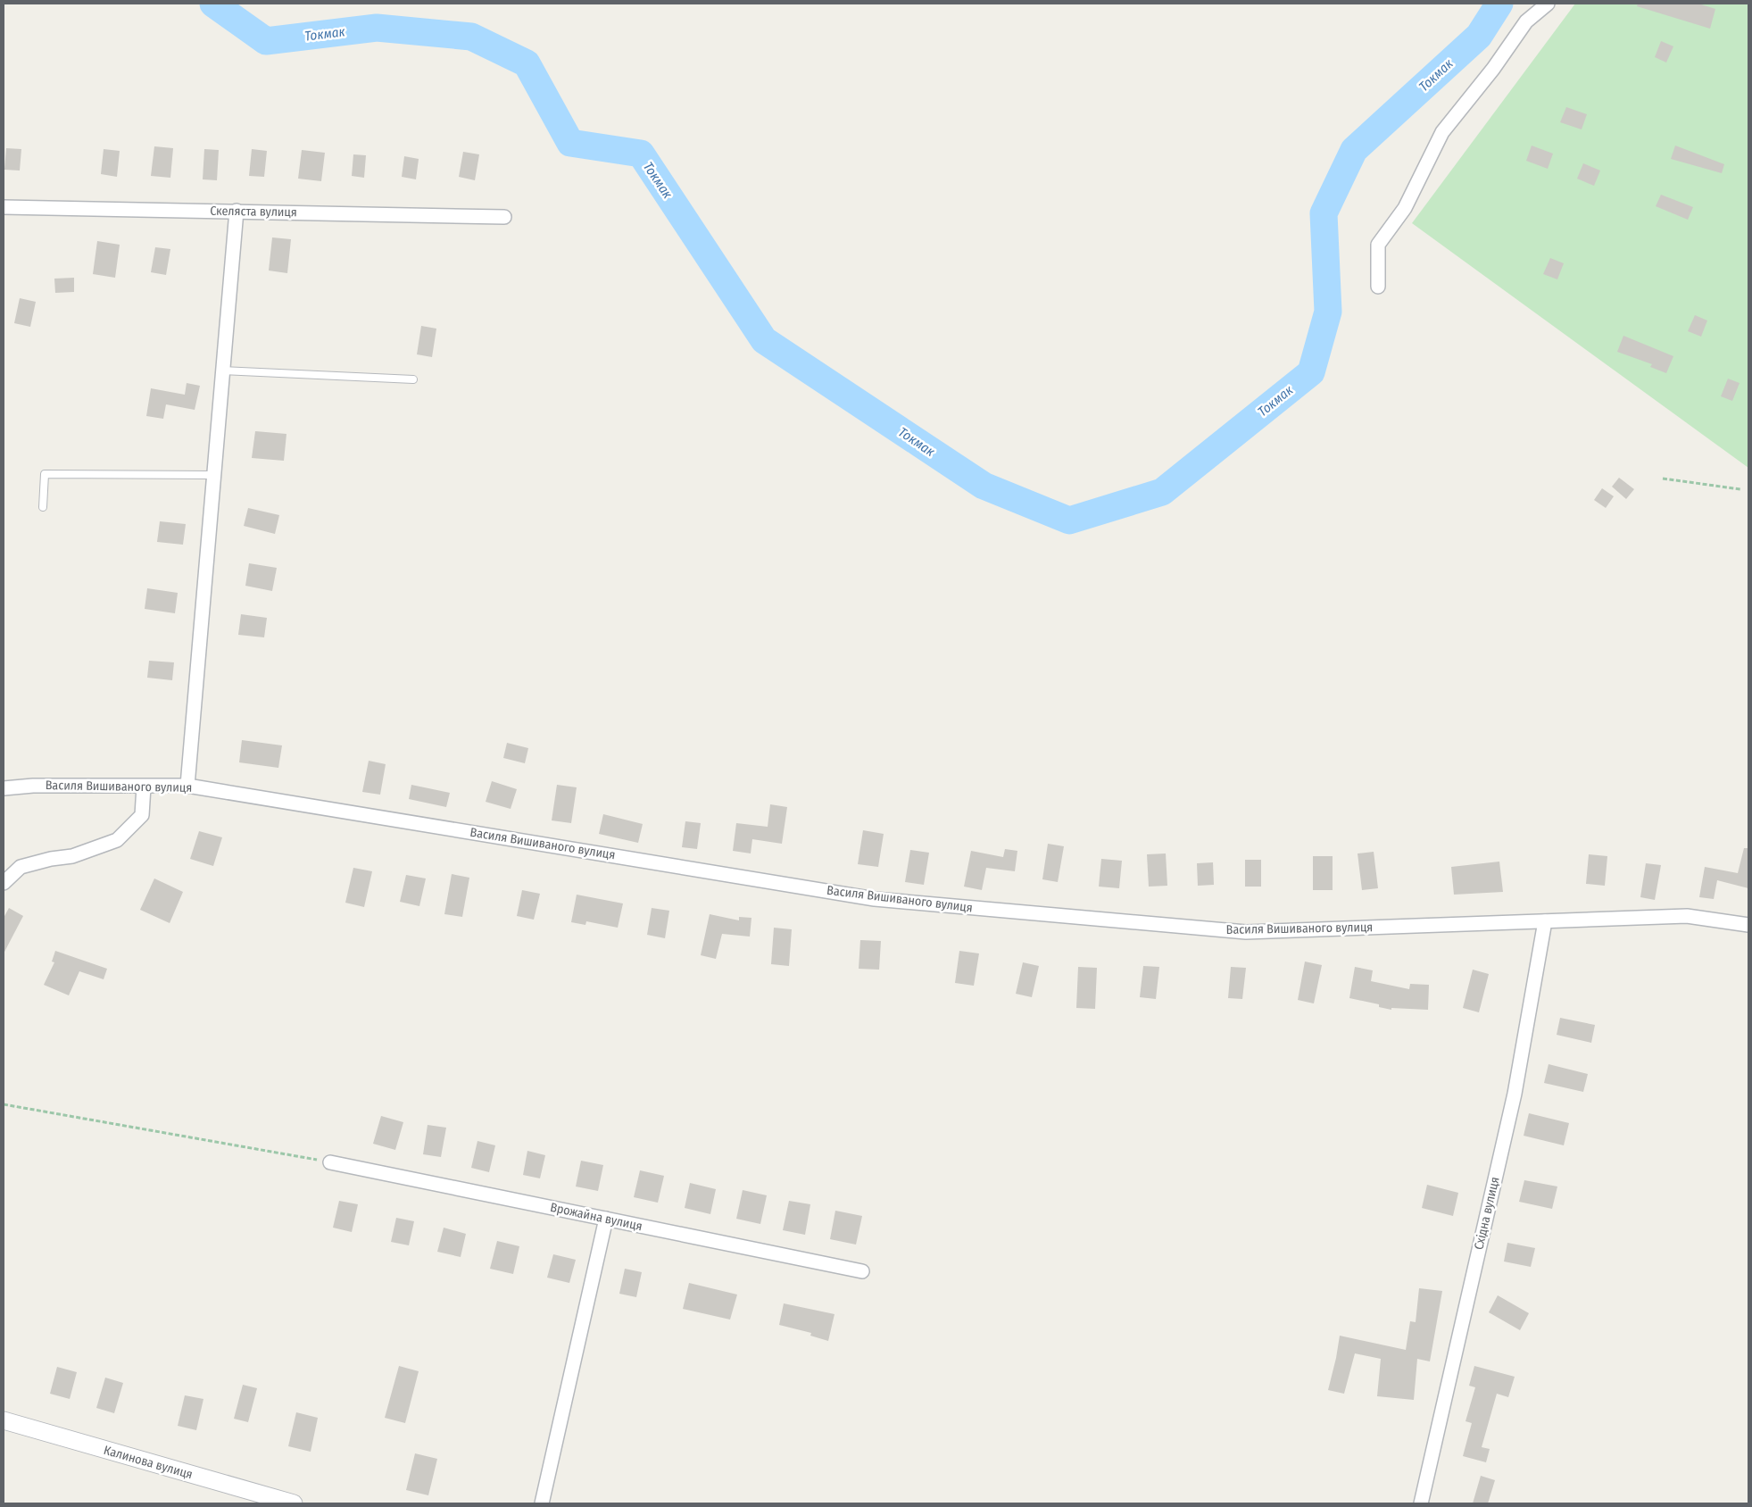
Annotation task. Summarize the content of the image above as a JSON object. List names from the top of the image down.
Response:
{
  "streets": {
    "street": [
      "Скеляста вулиця",
      "Василя Вишиваного вулиця",
      "Східна вулиця",
      "Врожайна вулиця",
      "Калинова вулиця"
    ]
  },
  "crossings": [
    ["Василя Вишиваного вулиця", "Східна вулиця"]
  ],
  "water": ["Токмак"]
}
